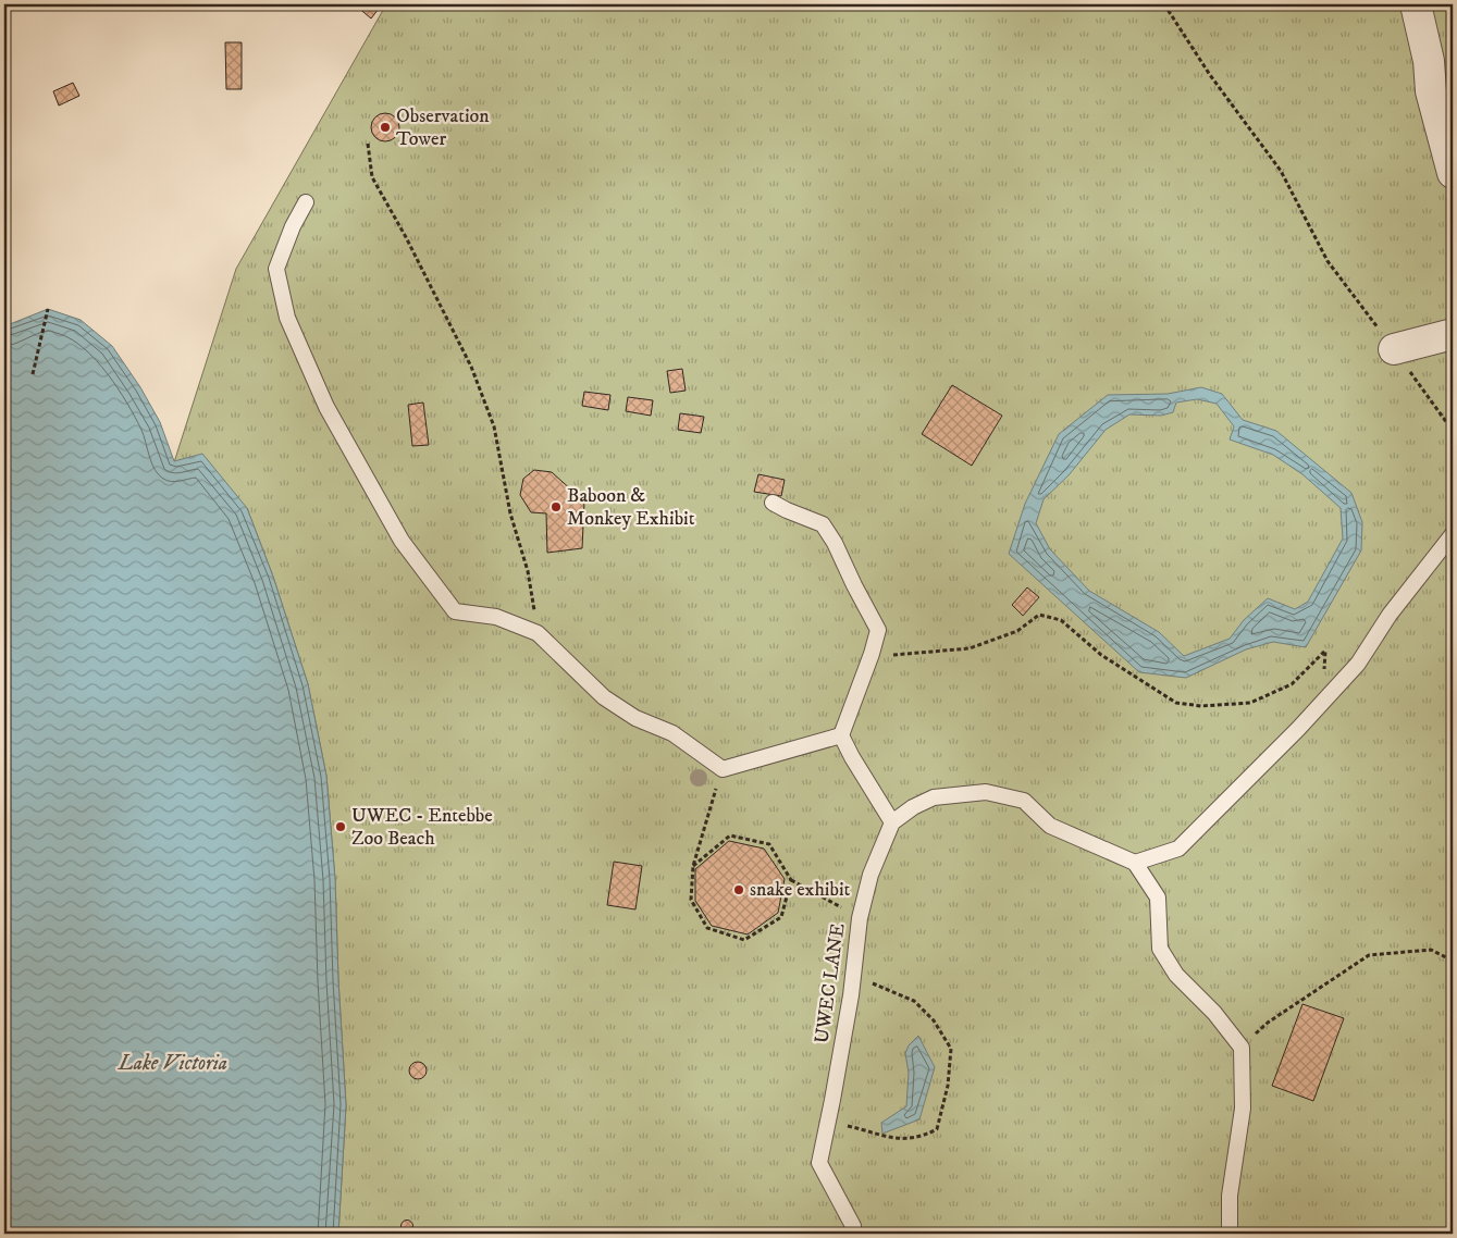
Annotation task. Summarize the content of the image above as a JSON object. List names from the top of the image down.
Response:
{
  "streets": {
    "lane": ["UWEC LANE"]
  },
  "water": ["Lake Victoria"],
  "places": [
    "Observation Tower",
    "Baboon & Monkey Exhibit",
    "UWEC - Entebbe Zoo Beach",
    "snake exhibit"
  ]
}
